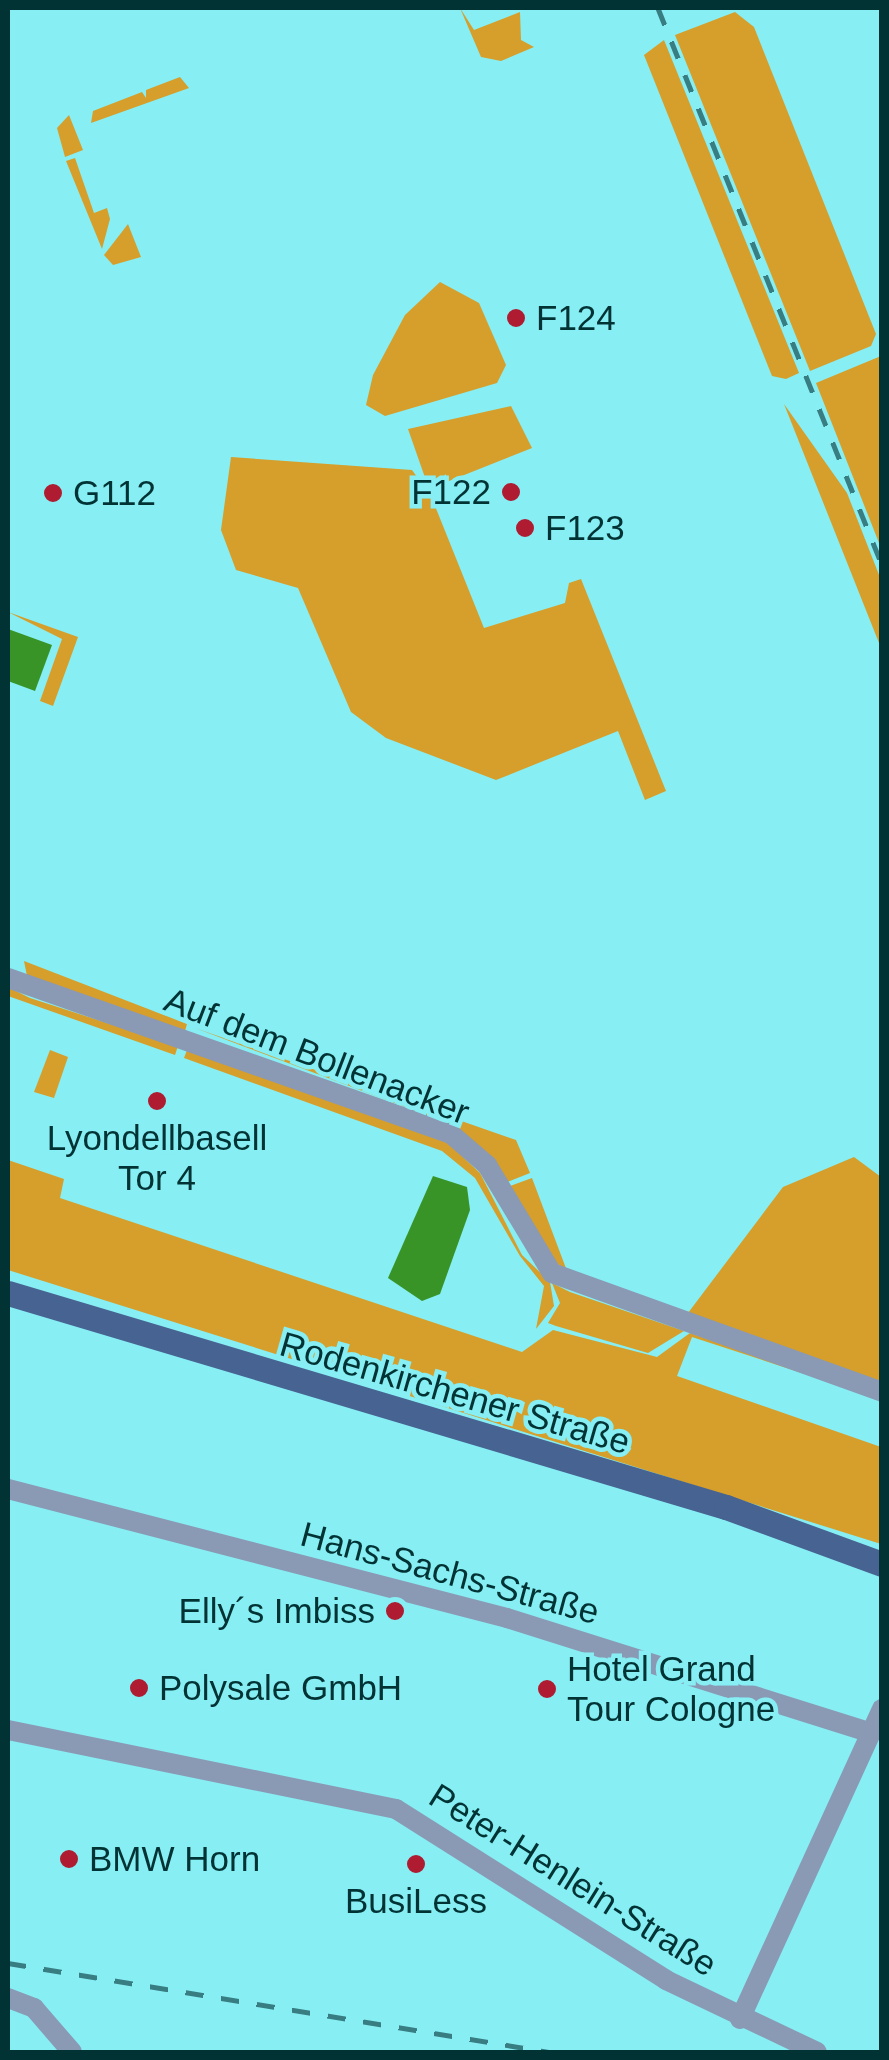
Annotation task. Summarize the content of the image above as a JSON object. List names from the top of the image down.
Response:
{
  "streets": {
    "main road": ["Rodenkirchener Straße"],
    "street": ["Auf dem Bollenacker", "Hans-Sachs-Straße", "Peter-Henlein-Straße"]
  },
  "places": [
    "F124",
    "F122",
    "G112",
    "F123",
    "Lyondellbasell Tor 4",
    "Elly´s Imbiss",
    "Polysale GmbH",
    "Hotel Grand Tour Cologne",
    "BMW Horn",
    "BusiLess"
  ]
}
